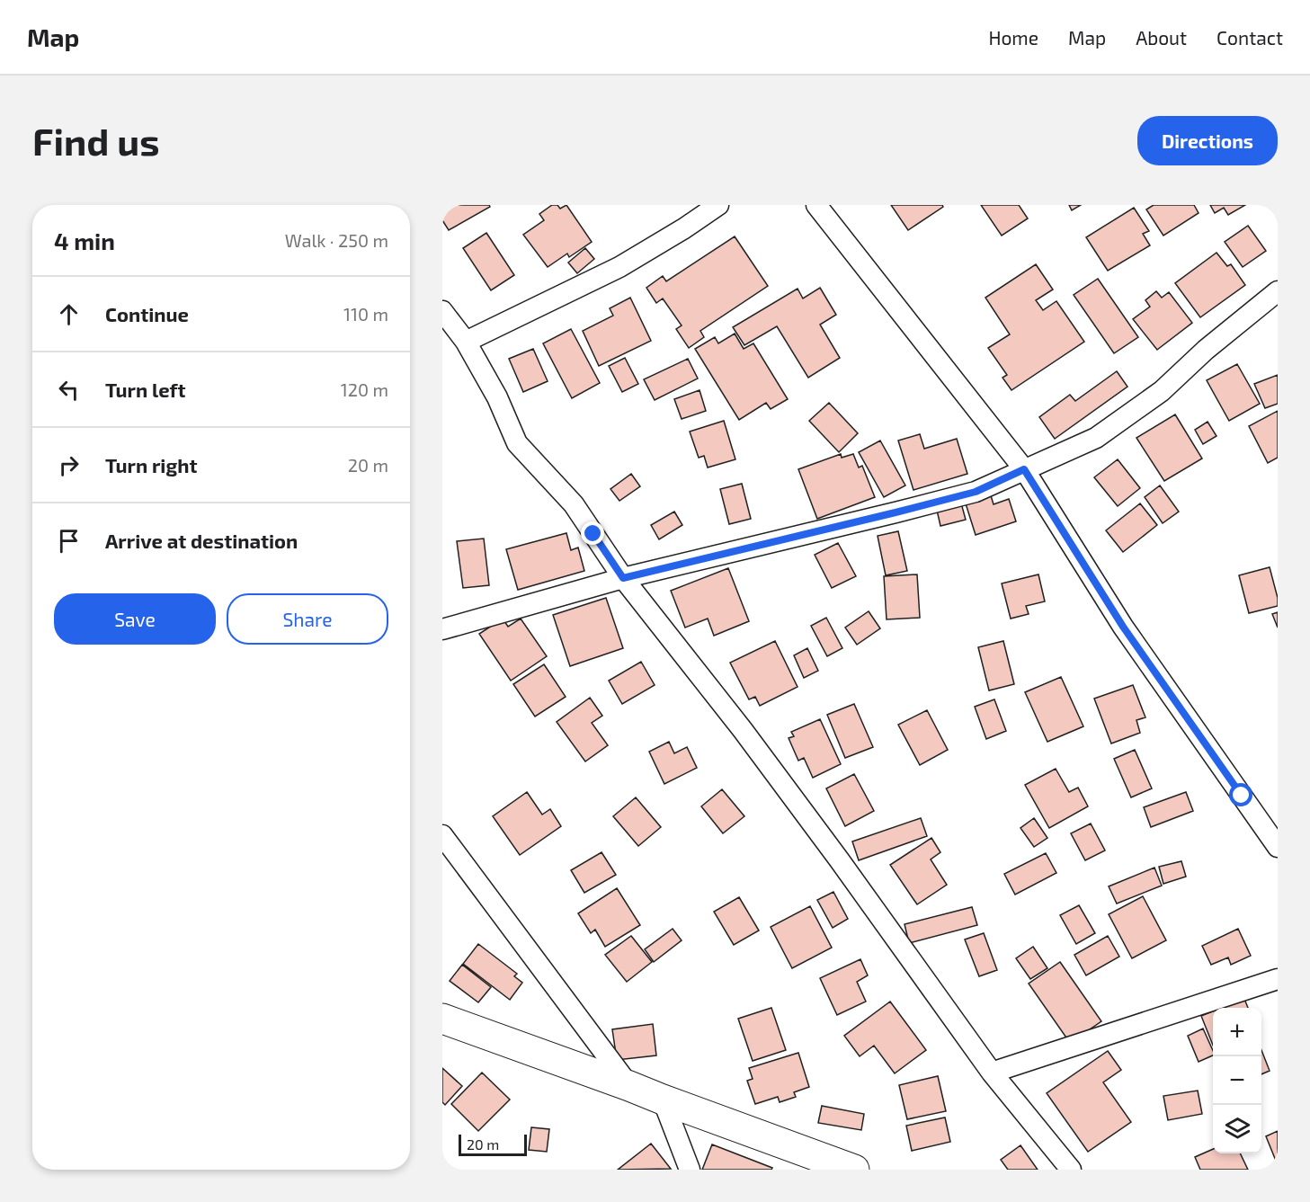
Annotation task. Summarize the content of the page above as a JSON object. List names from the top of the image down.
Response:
{
  "scale_bar": "20 m",
  "page": {
    "header": "Map",
    "nav": [
      "Home",
      "Map",
      "About",
      "Contact"
    ],
    "buttons": [
      "Directions",
      ["Save", "Share"]
    ],
    "title": "Find us",
    "heading": ["4 min", "Walk · 250 m"],
    "list": [
      ["Continue", "110 m"],
      ["Turn left", "120 m"],
      ["Turn right", "20 m"],
      "Arrive at destination"
    ],
    "map_buttons": ["+", "−"],
    "scale": "20 m"
  }
}
